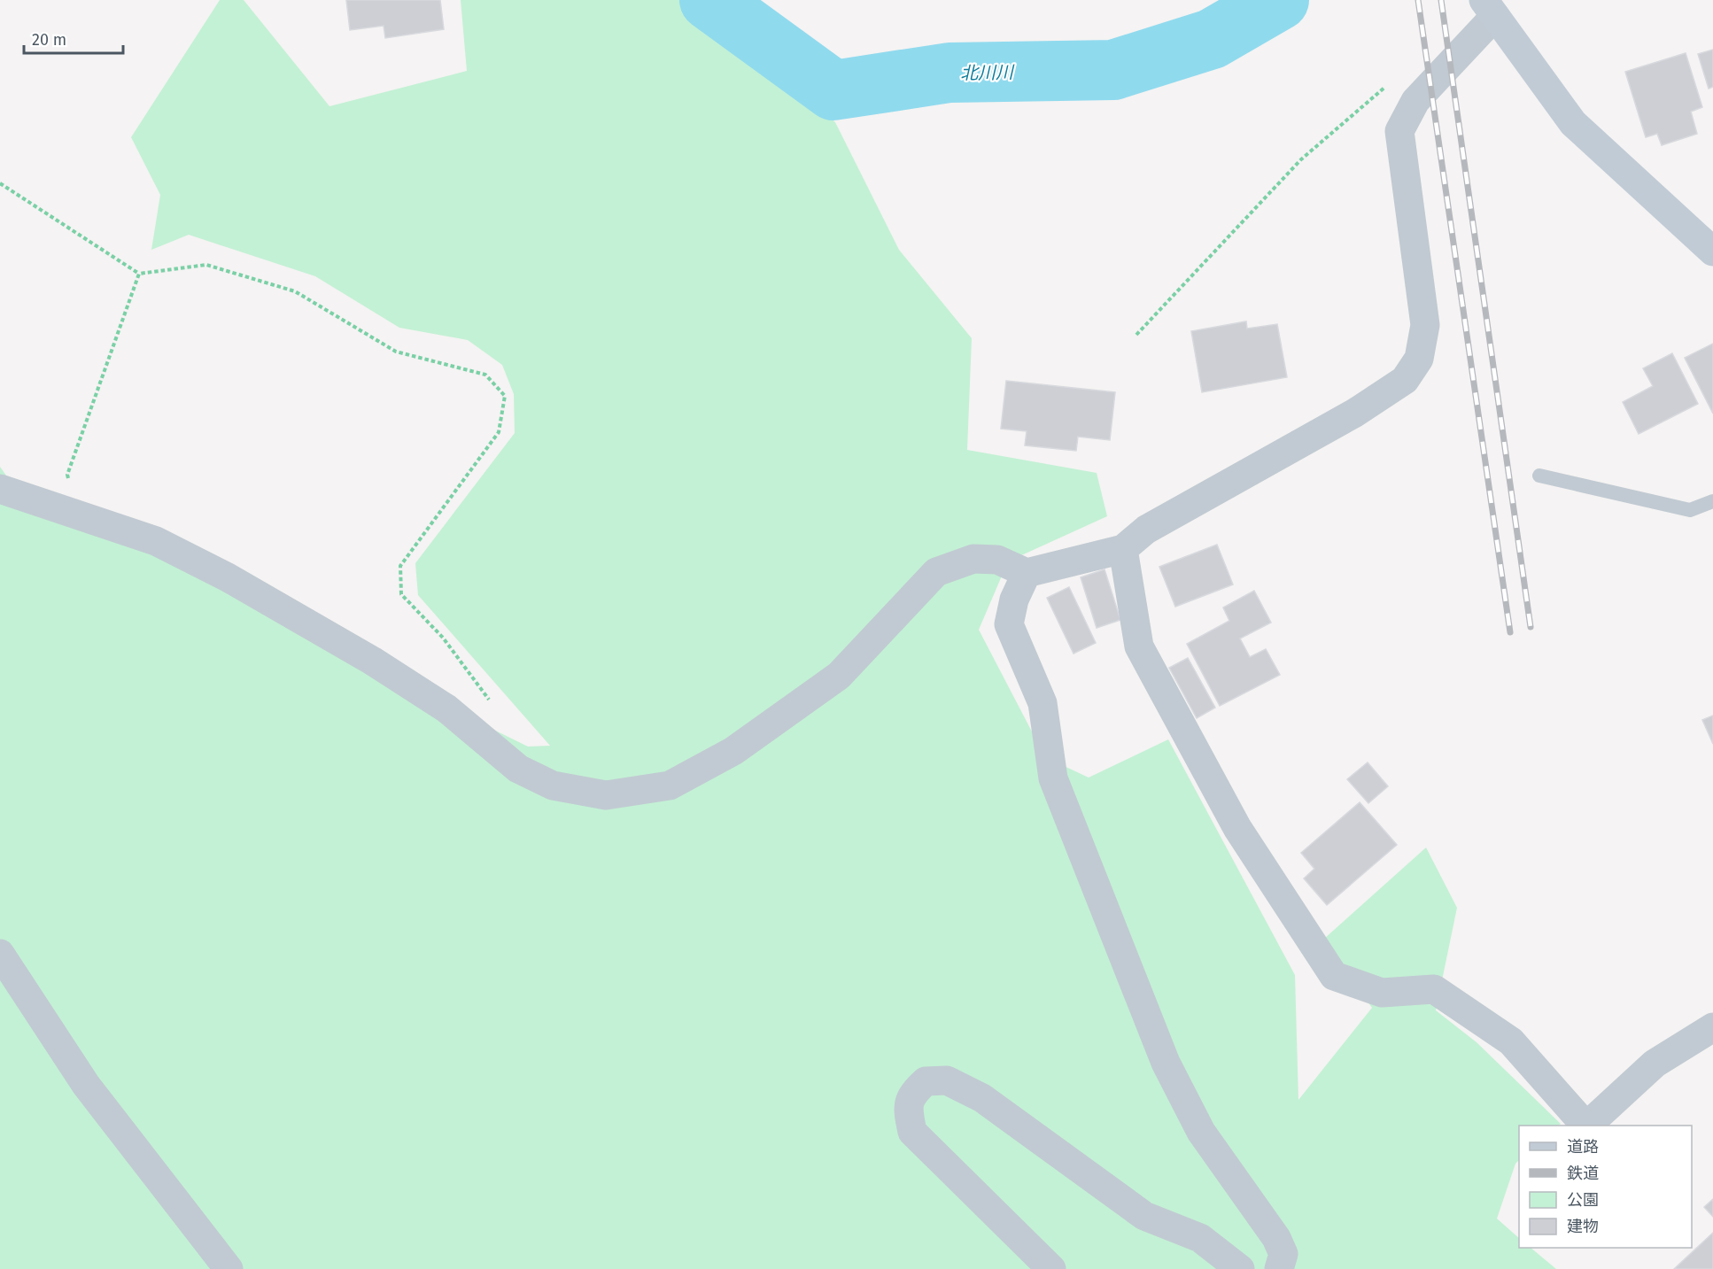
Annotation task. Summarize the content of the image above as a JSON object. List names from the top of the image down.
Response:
{
  "water": ["北川川"],
  "legend": [
    "道路",
    "鉄道",
    "公園",
    "建物"
  ],
  "scale_bar": "20 m"
}
